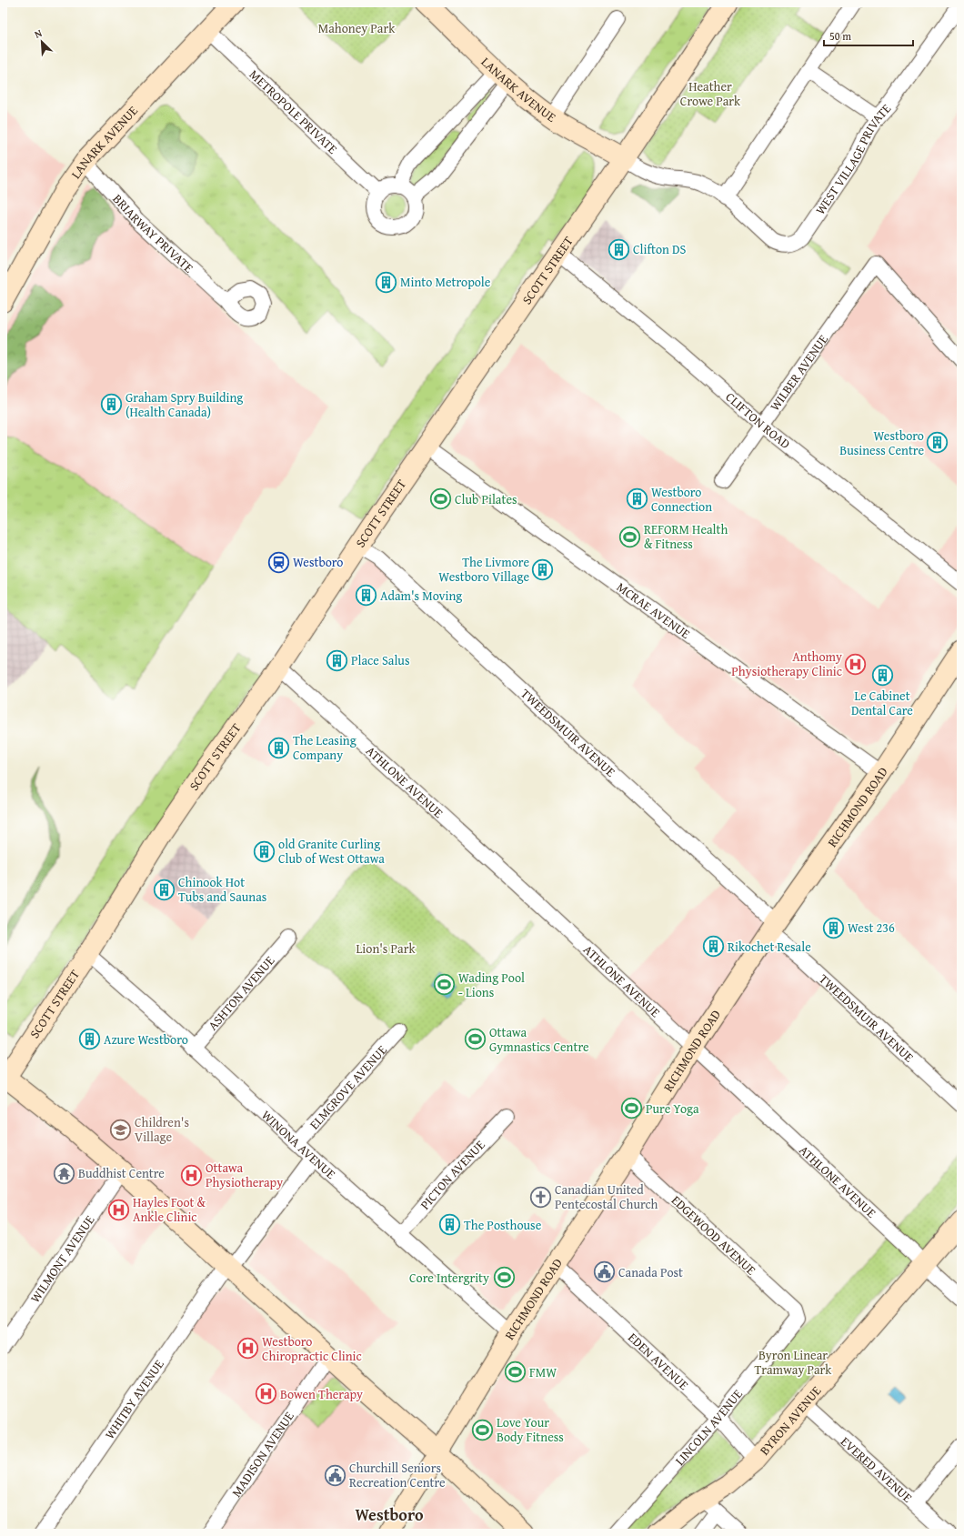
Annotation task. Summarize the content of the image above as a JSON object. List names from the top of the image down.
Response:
{
  "streets": {
    "main road": [
      "LANARK AVENUE",
      "SCOTT STREET",
      "RICHMOND ROAD",
      "BYRON AVENUE"
    ],
    "street": [
      "METROPOLE PRIVATE",
      "WEST VILLAGE PRIVATE",
      "BRIARWAY PRIVATE",
      "WILBER AVENUE",
      "CLIFTON ROAD",
      "MCRAE AVENUE",
      "TWEEDSMUIR AVENUE",
      "ATHLONE AVENUE",
      "ASHTON AVENUE",
      "ELMGROVE AVENUE",
      "WINONA AVENUE",
      "PICTON AVENUE",
      "EDGEWOOD AVENUE",
      "WILMONT AVENUE",
      "EDEN AVENUE",
      "WHITBY AVENUE",
      "LINCOLN AVENUE",
      "MADISON AVENUE",
      "EVERED AVENUE"
    ]
  },
  "crossings": [
    ["LANARK AVENUE", "METROPOLE PRIVATE"],
    ["LANARK AVENUE", "WEST VILLAGE PRIVATE"],
    ["LANARK AVENUE", "BRIARWAY PRIVATE"],
    ["LANARK AVENUE", "SCOTT STREET"],
    ["WEST VILLAGE PRIVATE", "SCOTT STREET"],
    ["SCOTT STREET", "CLIFTON ROAD"],
    ["SCOTT STREET", "MCRAE AVENUE"],
    ["SCOTT STREET", "TWEEDSMUIR AVENUE"],
    ["SCOTT STREET", "ATHLONE AVENUE"],
    ["SCOTT STREET", "WINONA AVENUE"],
    ["WILBER AVENUE", "CLIFTON ROAD"],
    ["MCRAE AVENUE", "RICHMOND ROAD"],
    ["TWEEDSMUIR AVENUE", "RICHMOND ROAD"],
    ["ATHLONE AVENUE", "RICHMOND ROAD"],
    ["ATHLONE AVENUE", "BYRON AVENUE"],
    ["RICHMOND ROAD", "WINONA AVENUE"],
    ["RICHMOND ROAD", "EDGEWOOD AVENUE"],
    ["RICHMOND ROAD", "EDEN AVENUE"],
    ["ASHTON AVENUE", "WINONA AVENUE"],
    ["ELMGROVE AVENUE", "WINONA AVENUE"],
    ["WINONA AVENUE", "PICTON AVENUE"],
    ["WINONA AVENUE", "WHITBY AVENUE"],
    ["EDGEWOOD AVENUE", "LINCOLN AVENUE"],
    ["EDEN AVENUE", "BYRON AVENUE"],
    ["EDEN AVENUE", "LINCOLN AVENUE"],
    ["BYRON AVENUE", "EVERED AVENUE"]
  ],
  "districts": ["Westboro"],
  "parks": [
    "Mahoney Park",
    "Heather Crowe Park",
    "Lion's Park",
    "Byron Linear Tramway Park"
  ],
  "places": {
    "building": [
      "Clifton DS",
      "Minto Metropole",
      "Graham Spry Building (Health Canada)",
      "Westboro Business Centre",
      "Westboro Connection",
      "The Livmore Westboro Village",
      "Adam's Moving",
      "Place Salus",
      "Le Cabinet Dental Care",
      "The Leasing Company",
      "old Granite Curling Club of West Ottawa",
      "Chinook Hot Tubs and Saunas",
      "West 236",
      "Rikochet Resale",
      "Azure Westboro",
      "The Posthouse"
    ],
    "sports": [
      "Club Pilates",
      "REFORM Health & Fitness",
      "Wading Pool - Lions",
      "Ottawa Gymnastics Centre",
      "Pure Yoga",
      "Core Intergrity",
      "FMW",
      "Love Your Body Fitness"
    ],
    "station": ["Westboro"],
    "hospital": [
      "Anthomy Physiotherapy Clinic",
      "Ottawa Physiotherapy",
      "Hayles Foot & Ankle Clinic",
      "Westboro Chiropractic Clinic",
      "Bowen Therapy"
    ],
    "school or university": ["Children's Village"],
    "temple": ["Buddhist Centre"],
    "church": ["Canadian United Pentecostal Church"],
    "public building": ["Canada Post", "Churchill Seniors Recreation Centre"]
  },
  "scale_bar": "50 m",
  "north": "top left"
}
